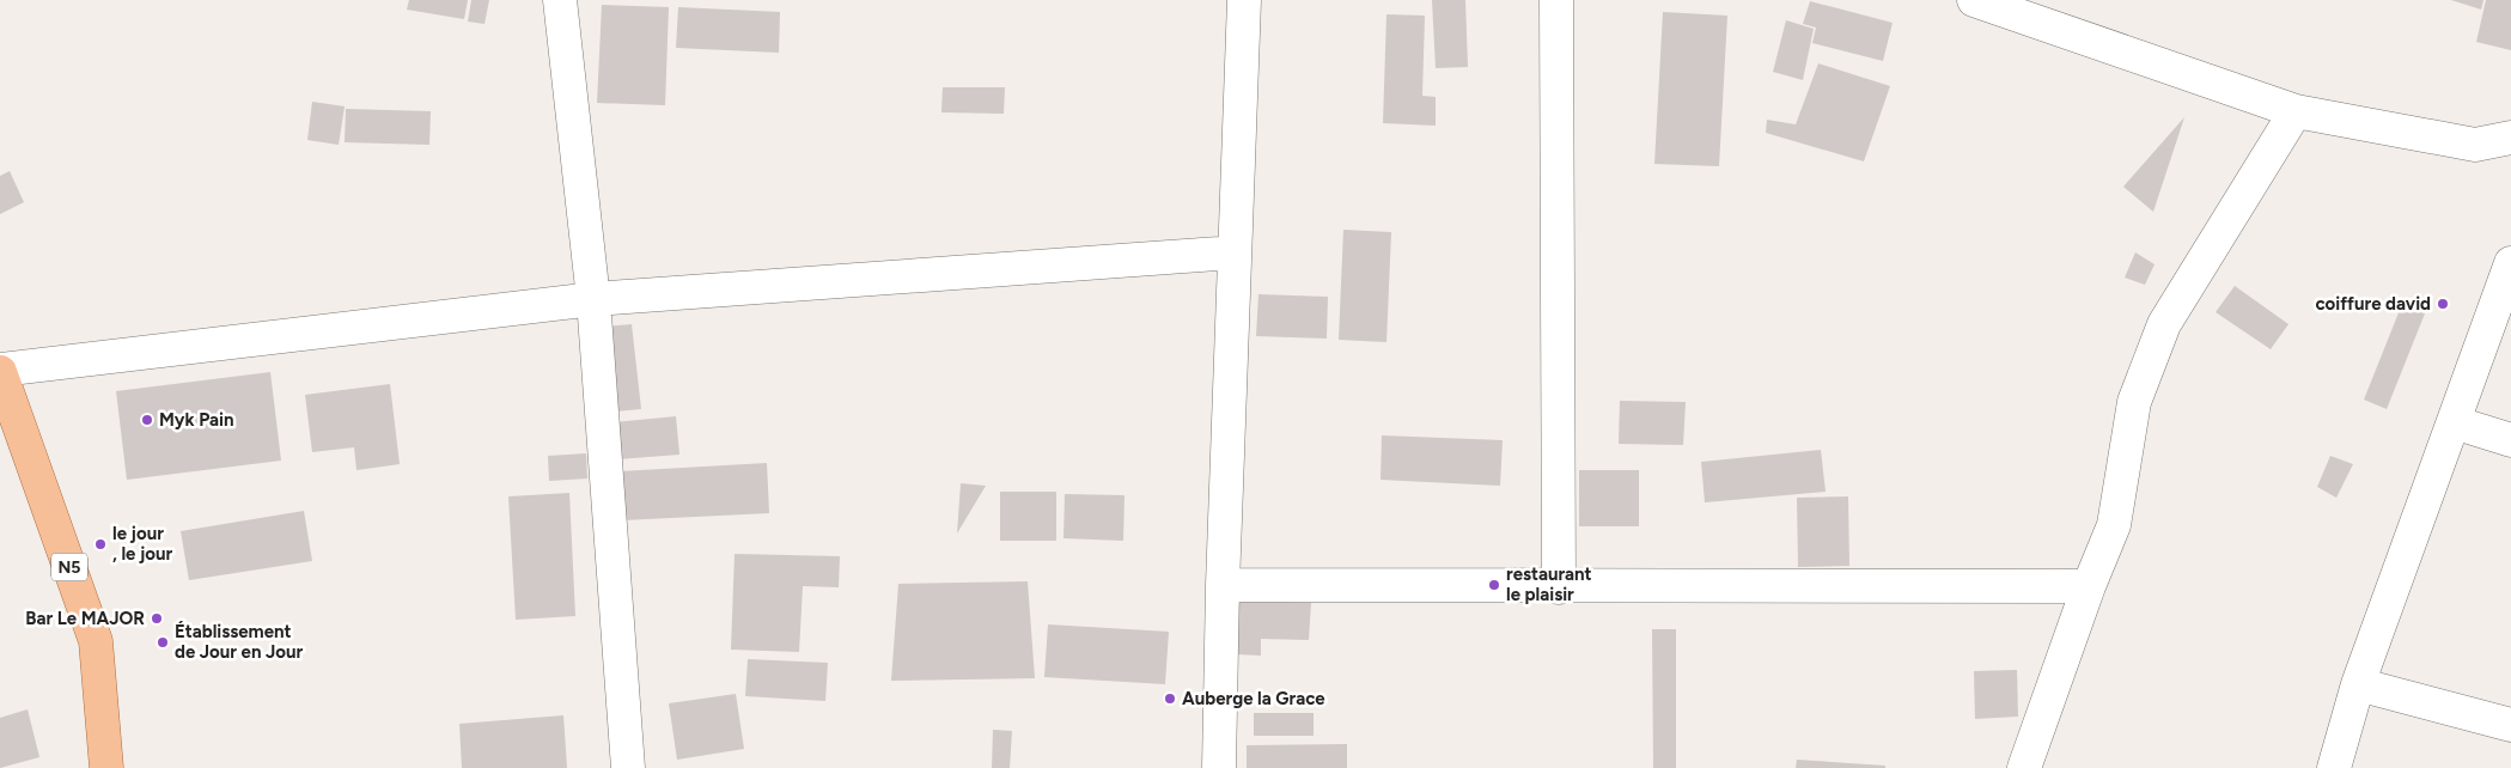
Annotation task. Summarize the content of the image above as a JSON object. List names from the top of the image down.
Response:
{
  "streets": {
    "main road": ["N5"]
  },
  "places": [
    "coiffure david",
    "Myk Pain",
    "le jour , le jour",
    "restaurant le plaisir",
    "Bar Le MAJOR",
    "Établissement de Jour en Jour",
    "Auberge la Grace"
  ]
}
